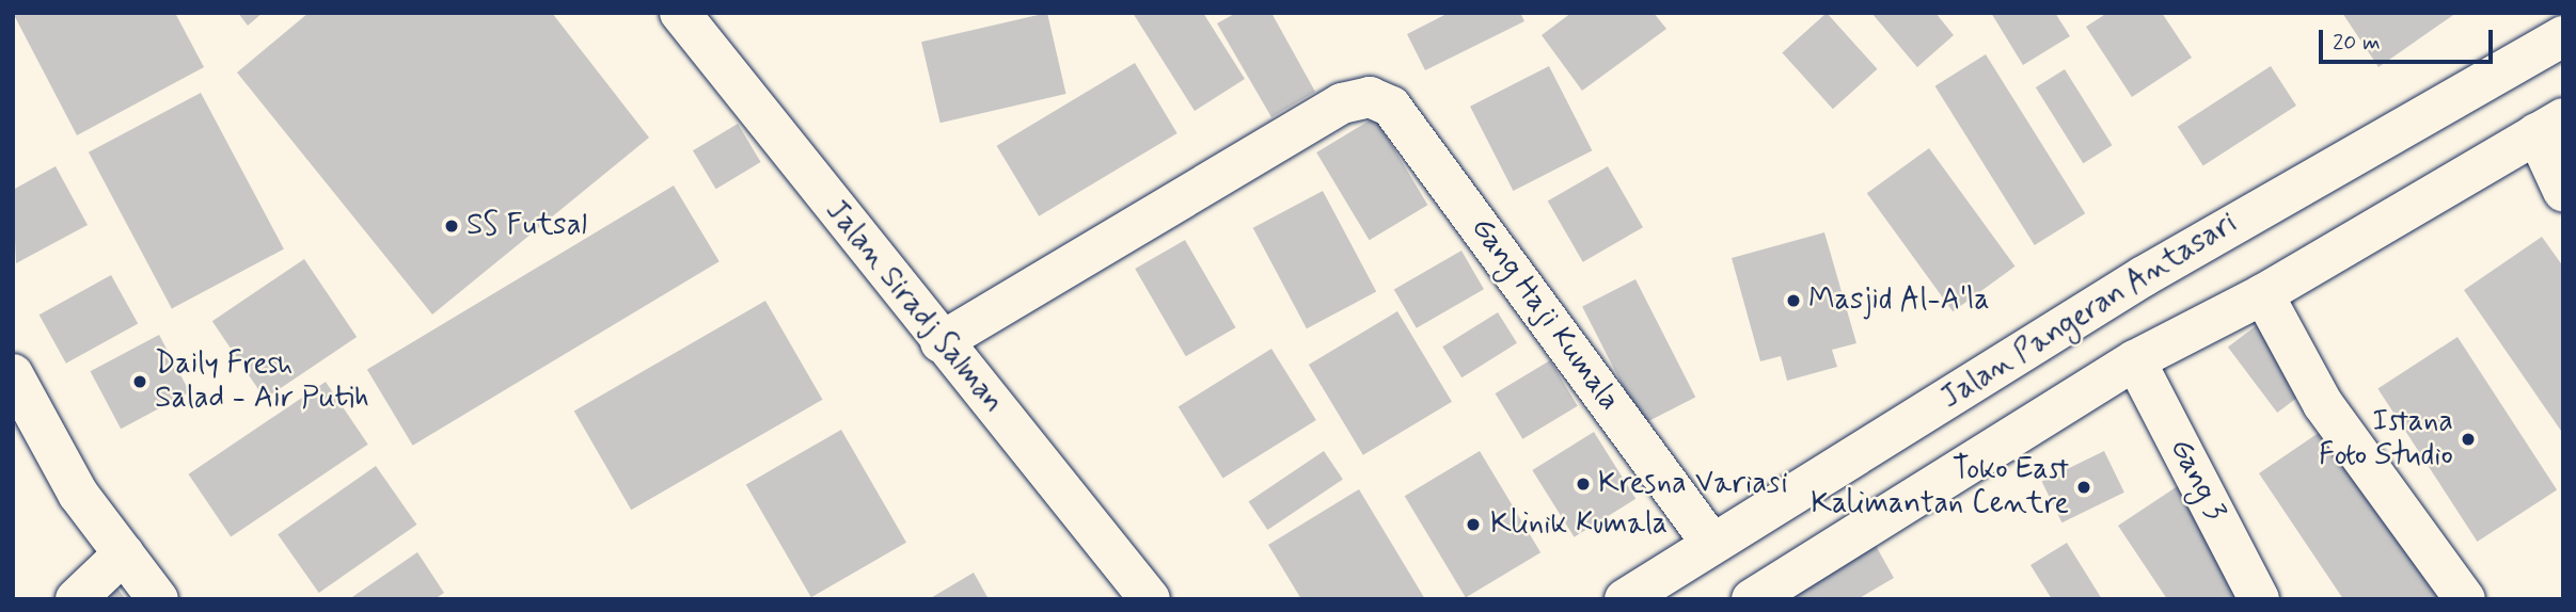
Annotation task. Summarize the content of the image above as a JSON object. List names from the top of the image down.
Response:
{
  "streets": {
    "main road": [
      "Jalan Siradj Salman",
      "Jalan Pangeran Antasari",
      "Gang Haji Kumala",
      "Gang 3"
    ]
  },
  "crossings": [
    ["Jalan Siradj Salman", "Gang Haji Kumala"],
    ["Jalan Pangeran Antasari", "Gang Haji Kumala"]
  ],
  "places": [
    "SS Futsal",
    "Masjid Al-A'la",
    "Daily Fresh Salad - Air Putih",
    "Istana Foto Studio",
    "Kresna Variasi",
    "Toko East Kalimantan Centre",
    "Klinik Kumala"
  ],
  "scale_bar": "20 m"
}
